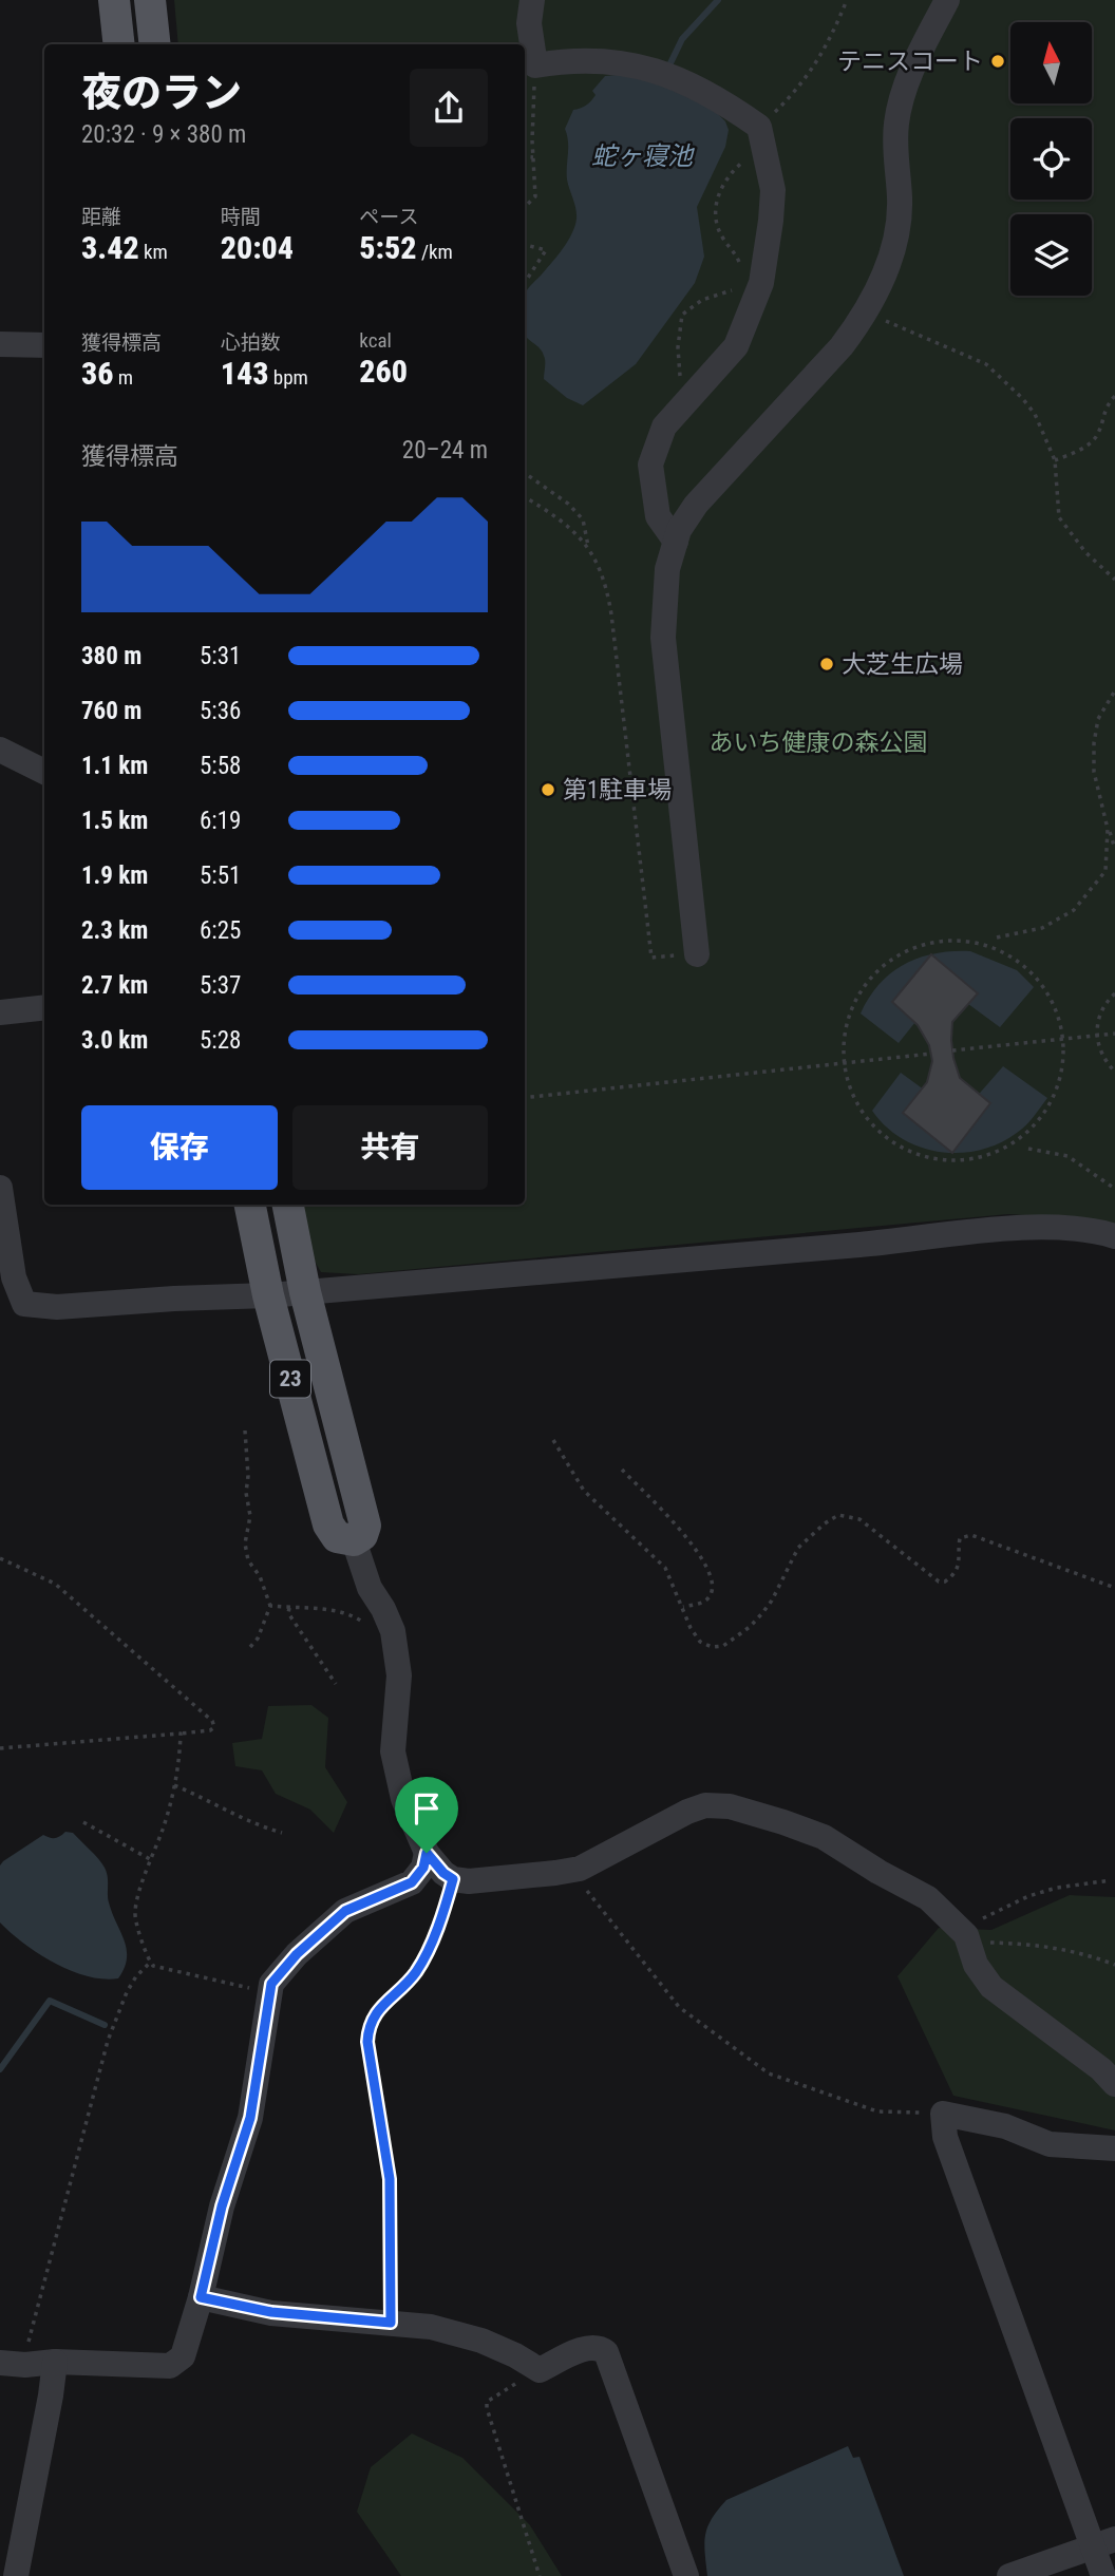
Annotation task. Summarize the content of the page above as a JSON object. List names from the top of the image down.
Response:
{
  "streets": {
    "main road": ["23"]
  },
  "water": ["蛇ヶ寝池"],
  "parks": ["あいち健康の森公園"],
  "places": ["テニスコート", "大芝生広場", "第1駐車場"],
  "north": "top",
  "page": {
    "heading": ["夜のラン", "20:32 · 9 × 380 m"],
    "stats": [
      ["距離", "3.42 km"],
      ["時間", "20:04"],
      ["ペース", "5:52 /km"],
      ["獲得標高", "36 m"],
      ["心拍数", "143 bpm"],
      ["kcal", "260"]
    ],
    "chart": ["獲得標高", "20–24 m"],
    "list": [
      {
        "name": "380 m",
        "note": "5:31"
      },
      {
        "name": "760 m",
        "note": "5:36"
      },
      {
        "name": "1.1 km",
        "note": "5:58"
      },
      {
        "name": "1.5 km",
        "note": "6:19"
      },
      {
        "name": "1.9 km",
        "note": "5:51"
      },
      {
        "name": "2.3 km",
        "note": "6:25"
      },
      {
        "name": "2.7 km",
        "note": "5:37"
      },
      {
        "name": "3.0 km",
        "note": "5:28"
      }
    ],
    "buttons": ["保存", "共有"]
  }
}
